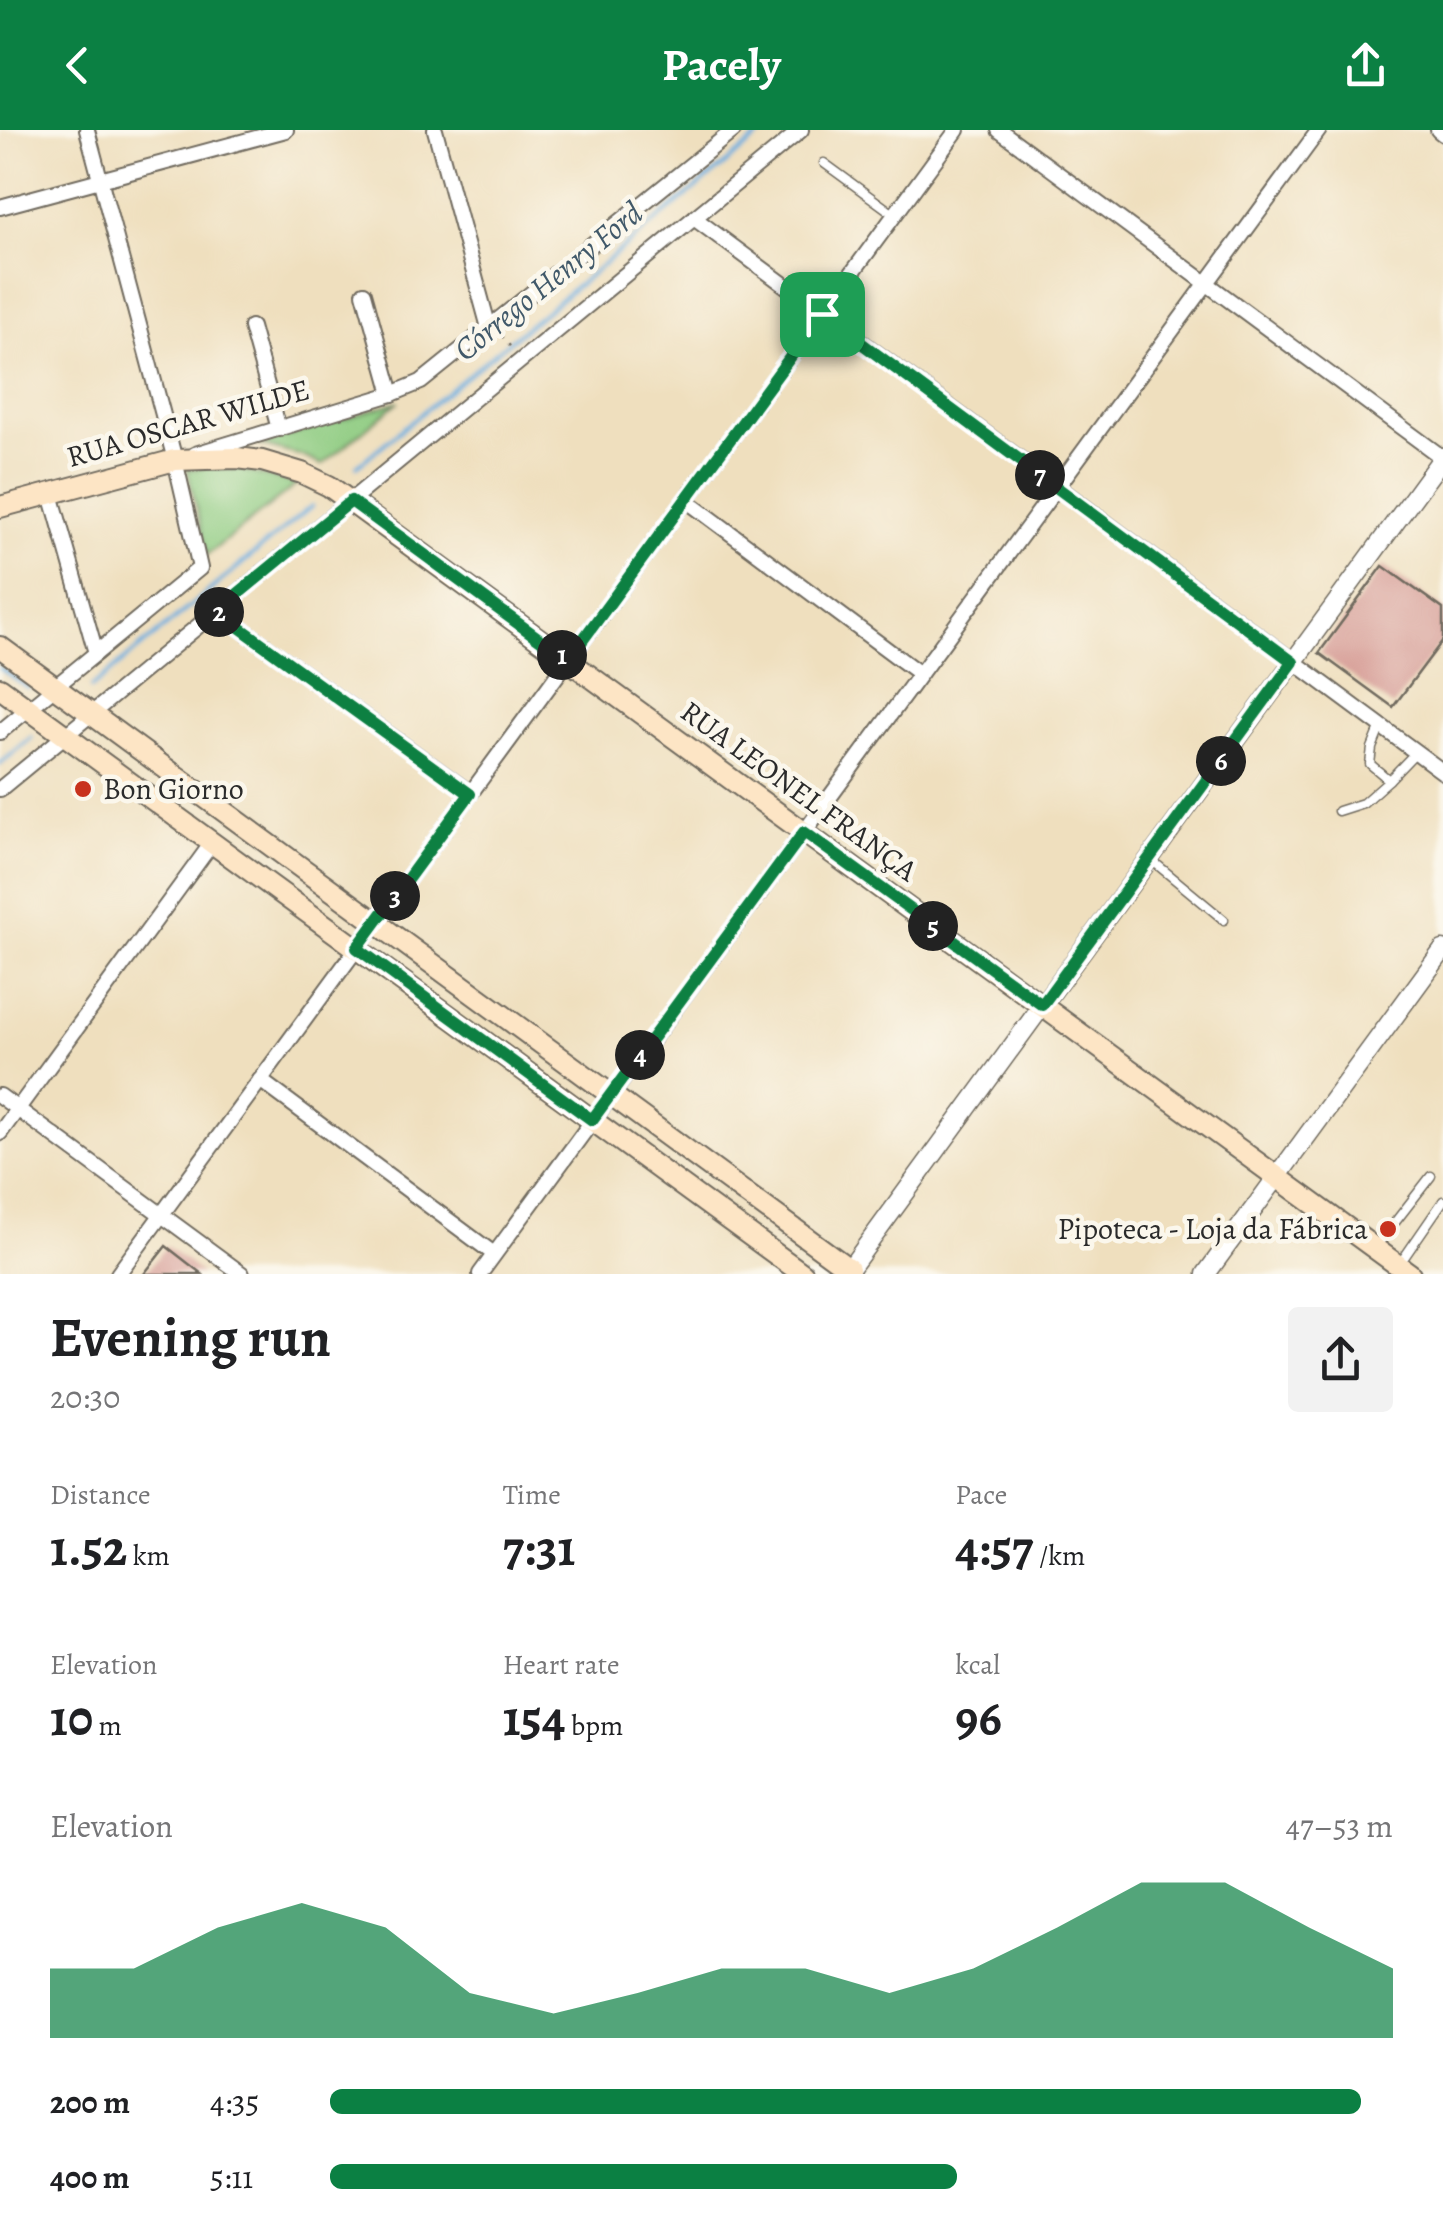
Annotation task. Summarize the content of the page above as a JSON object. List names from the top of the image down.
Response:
{
  "streets": {
    "main road": ["RUA OSCAR WILDE", "RUA LEONEL FRANÇA"]
  },
  "crossings": [
    ["RUA OSCAR WILDE", "RUA LEONEL FRANÇA"]
  ],
  "water": ["Córrego Henry Ford"],
  "places": ["Bon Giorno", "Pipoteca - Loja da Fábrica"],
  "page": {
    "header": "Pacely",
    "pins": [
      "7",
      "2",
      "1",
      "6",
      "3",
      "5",
      "4"
    ],
    "heading": ["Evening run", "20:30"],
    "stats": [
      ["Distance", "1.52 km"],
      ["Time", "7:31"],
      ["Pace", "4:57 /km"],
      ["Elevation", "10 m"],
      ["Heart rate", "154 bpm"],
      ["kcal", "96"]
    ],
    "chart": ["Elevation", "47–53 m"],
    "list": [
      {
        "name": "200 m",
        "note": "4:35"
      },
      {
        "name": "400 m",
        "note": "5:11"
      }
    ]
  }
}
